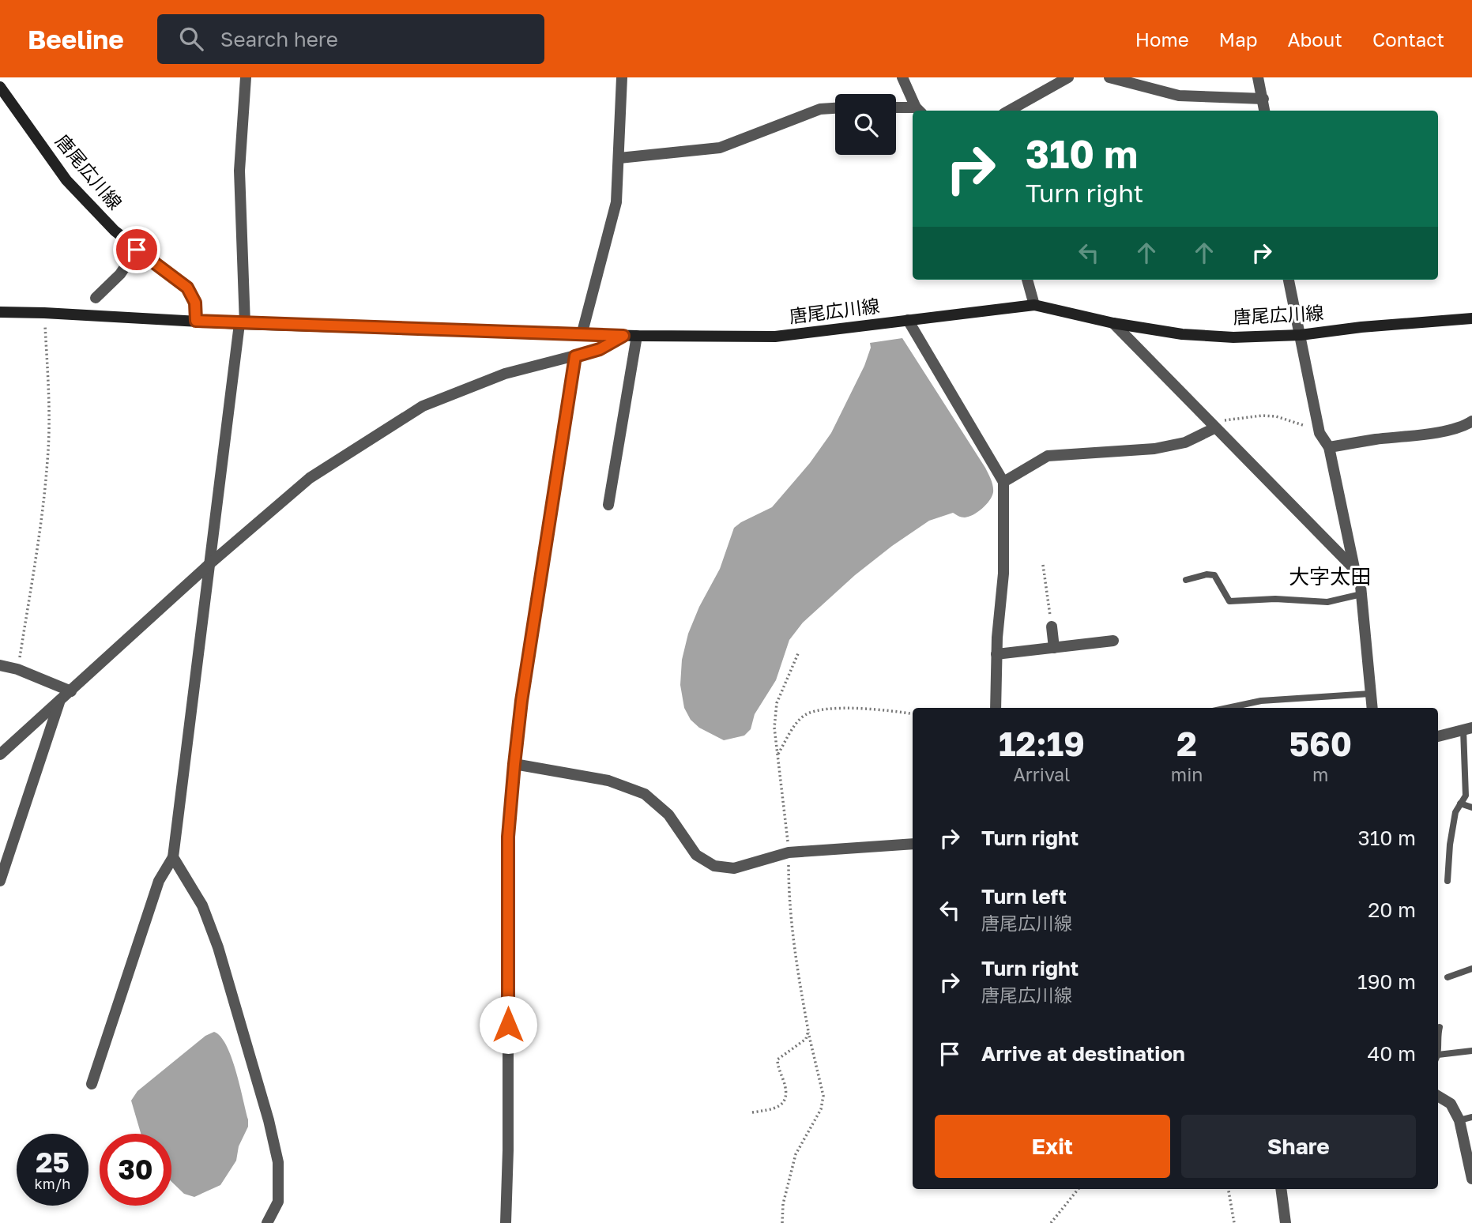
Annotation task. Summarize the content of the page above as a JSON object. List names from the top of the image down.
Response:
{
  "streets": {
    "main road": ["唐尾広川線"]
  },
  "districts": ["大字太田"],
  "page": {
    "header": "Beeline",
    "search": "Search here",
    "nav": [
      "Home",
      "Map",
      "About",
      "Contact"
    ],
    "turn": ["310 m", "Turn right"],
    "eta": [
      "12:19",
      "Arrival",
      "2",
      "min",
      "560",
      "m"
    ],
    "list": [
      {
        "name": "Turn right",
        "value": "310 m"
      },
      {
        "name": "Turn left",
        "note": "唐尾広川線",
        "value": "20 m"
      },
      {
        "name": "Turn right",
        "note": "唐尾広川線",
        "value": "190 m"
      },
      {
        "name": "Arrive at destination",
        "value": "40 m"
      }
    ],
    "buttons": ["Exit", "Share"],
    "speed": "25 km/h",
    "limit": "30"
  }
}
